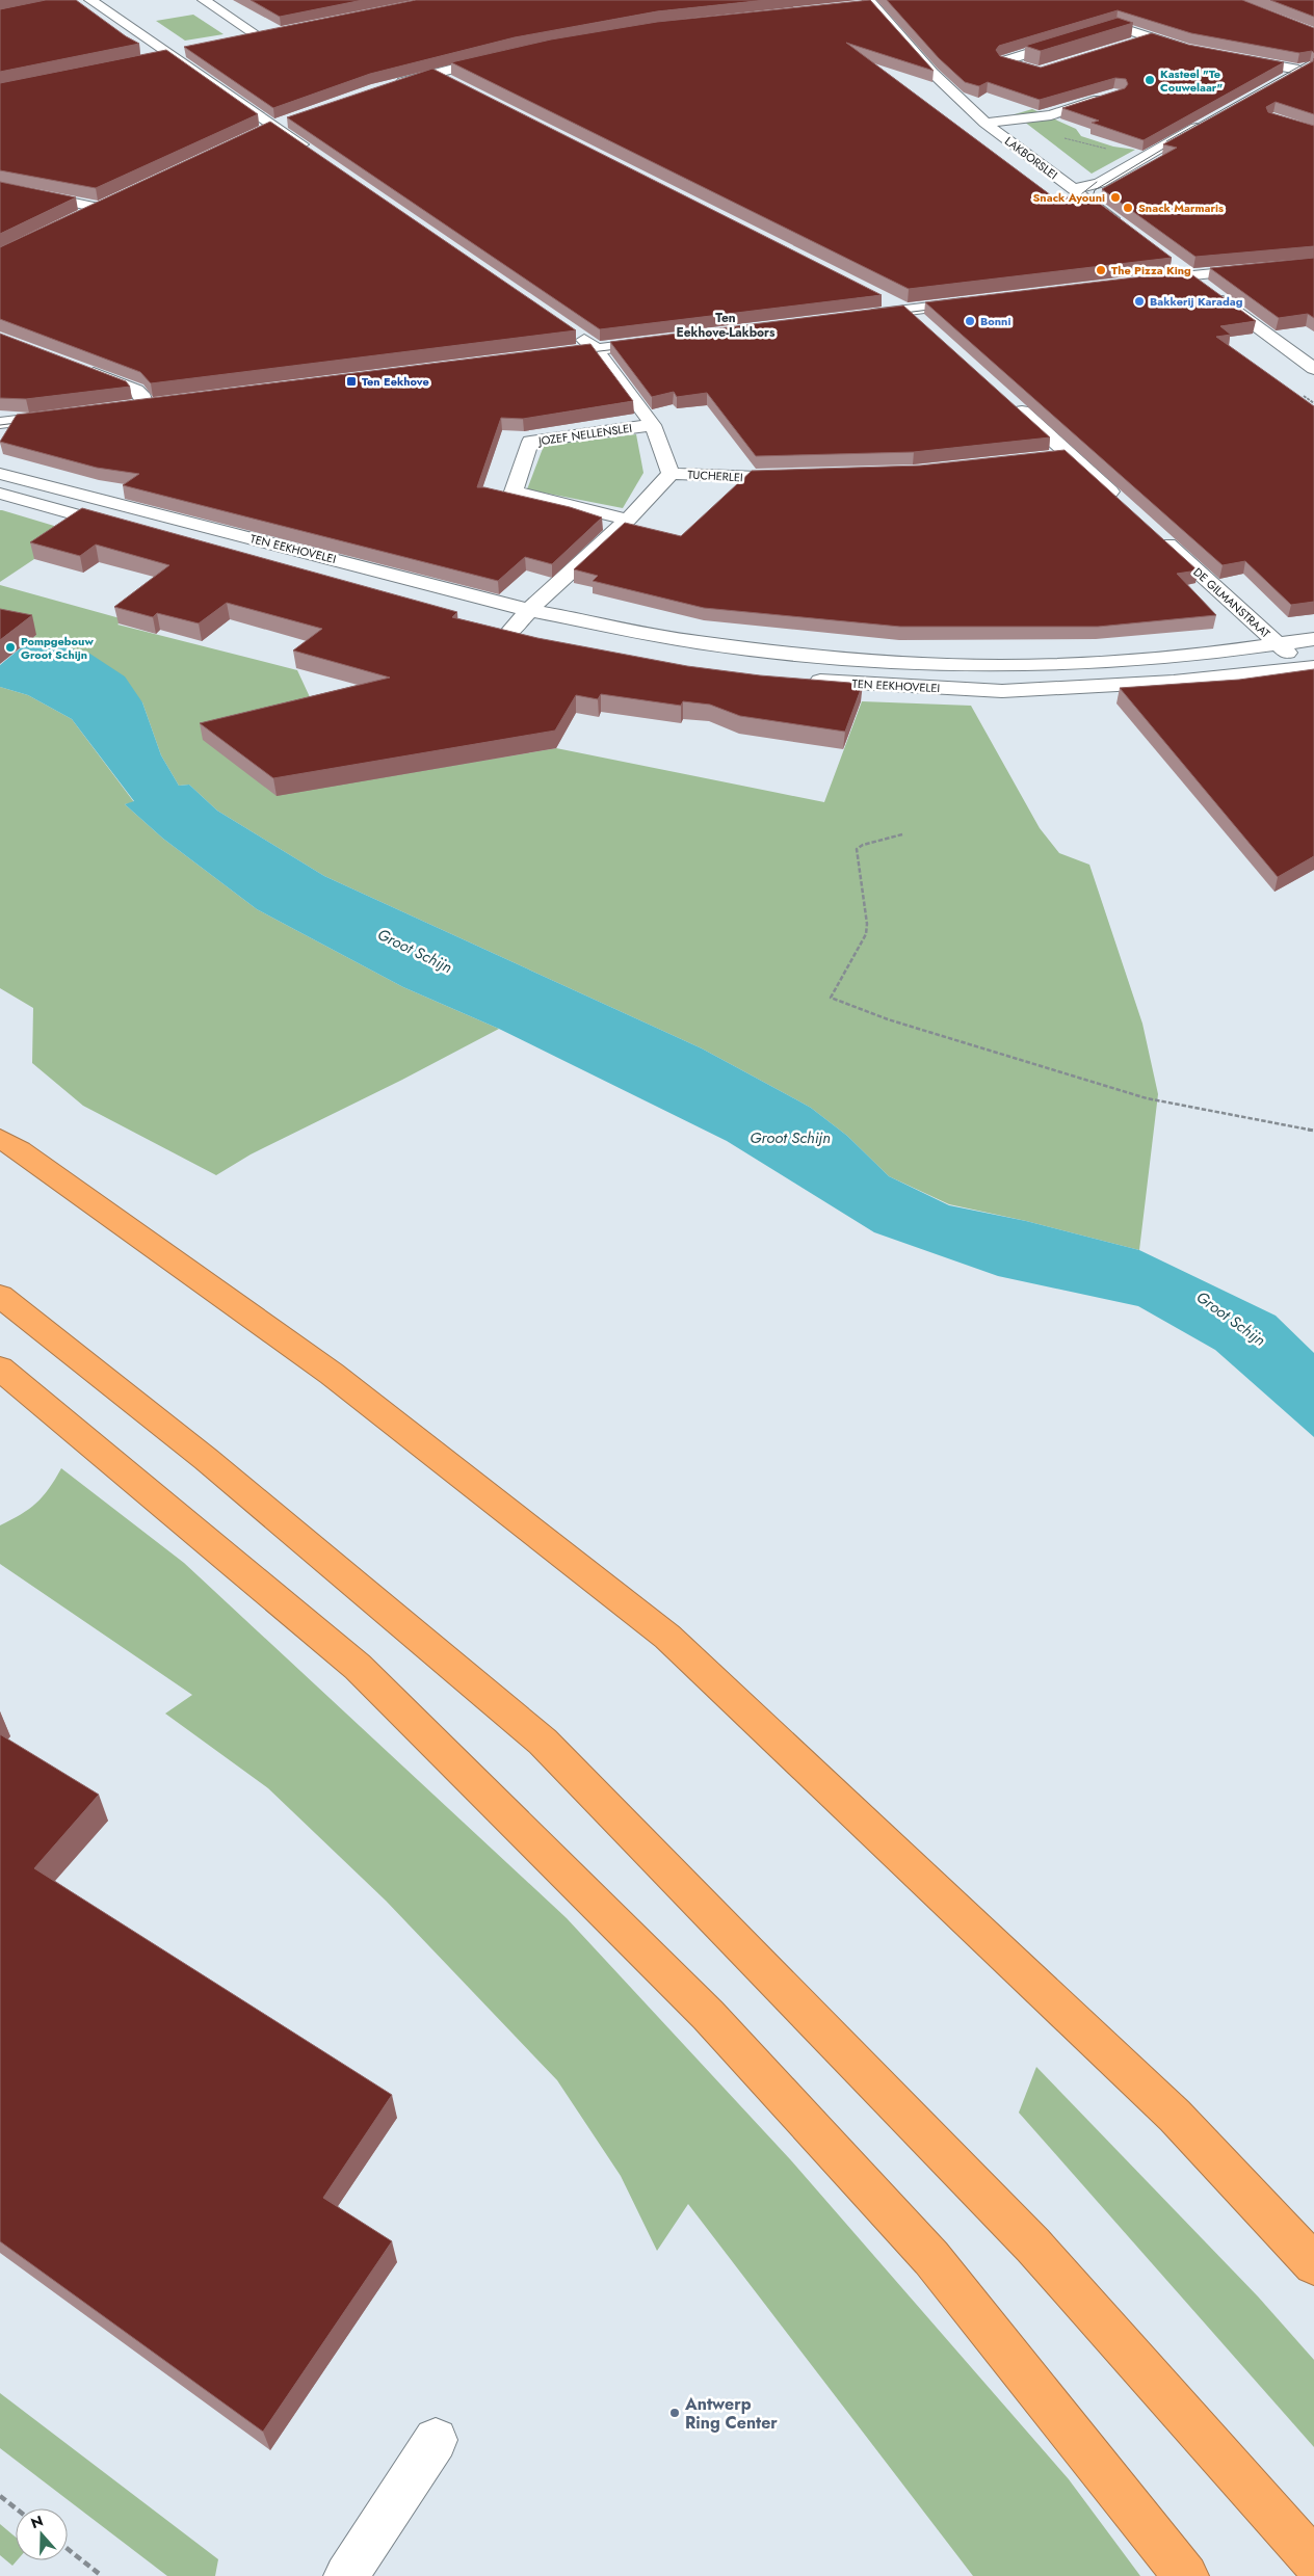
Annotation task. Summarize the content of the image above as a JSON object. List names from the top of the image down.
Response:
{
  "streets": {
    "street": [
      "LAKBORSLEI",
      "JOZEF NELLENSLEI",
      "TUCHERLEI",
      "TEN EEKHOVELEI",
      "DE GILMANSTRAAT"
    ]
  },
  "crossings": [
    ["JOZEF NELLENSLEI", "TUCHERLEI"],
    ["TEN EEKHOVELEI", "DE GILMANSTRAAT"]
  ],
  "districts": ["Ten Eekhove-Lakbors"],
  "water": ["Groot Schijn"],
  "places": {
    "other": [
      "Kasteel \"Te Couwelaar\"",
      "Snack Ayouni",
      "Snack Marmaris",
      "The Pizza King",
      "Bakkerij Karadag",
      "Bonni",
      "Pompgebouw Groot Schijn",
      "Antwerp Ring Center"
    ],
    "transit": ["Ten Eekhove"]
  },
  "north": "top"
}
